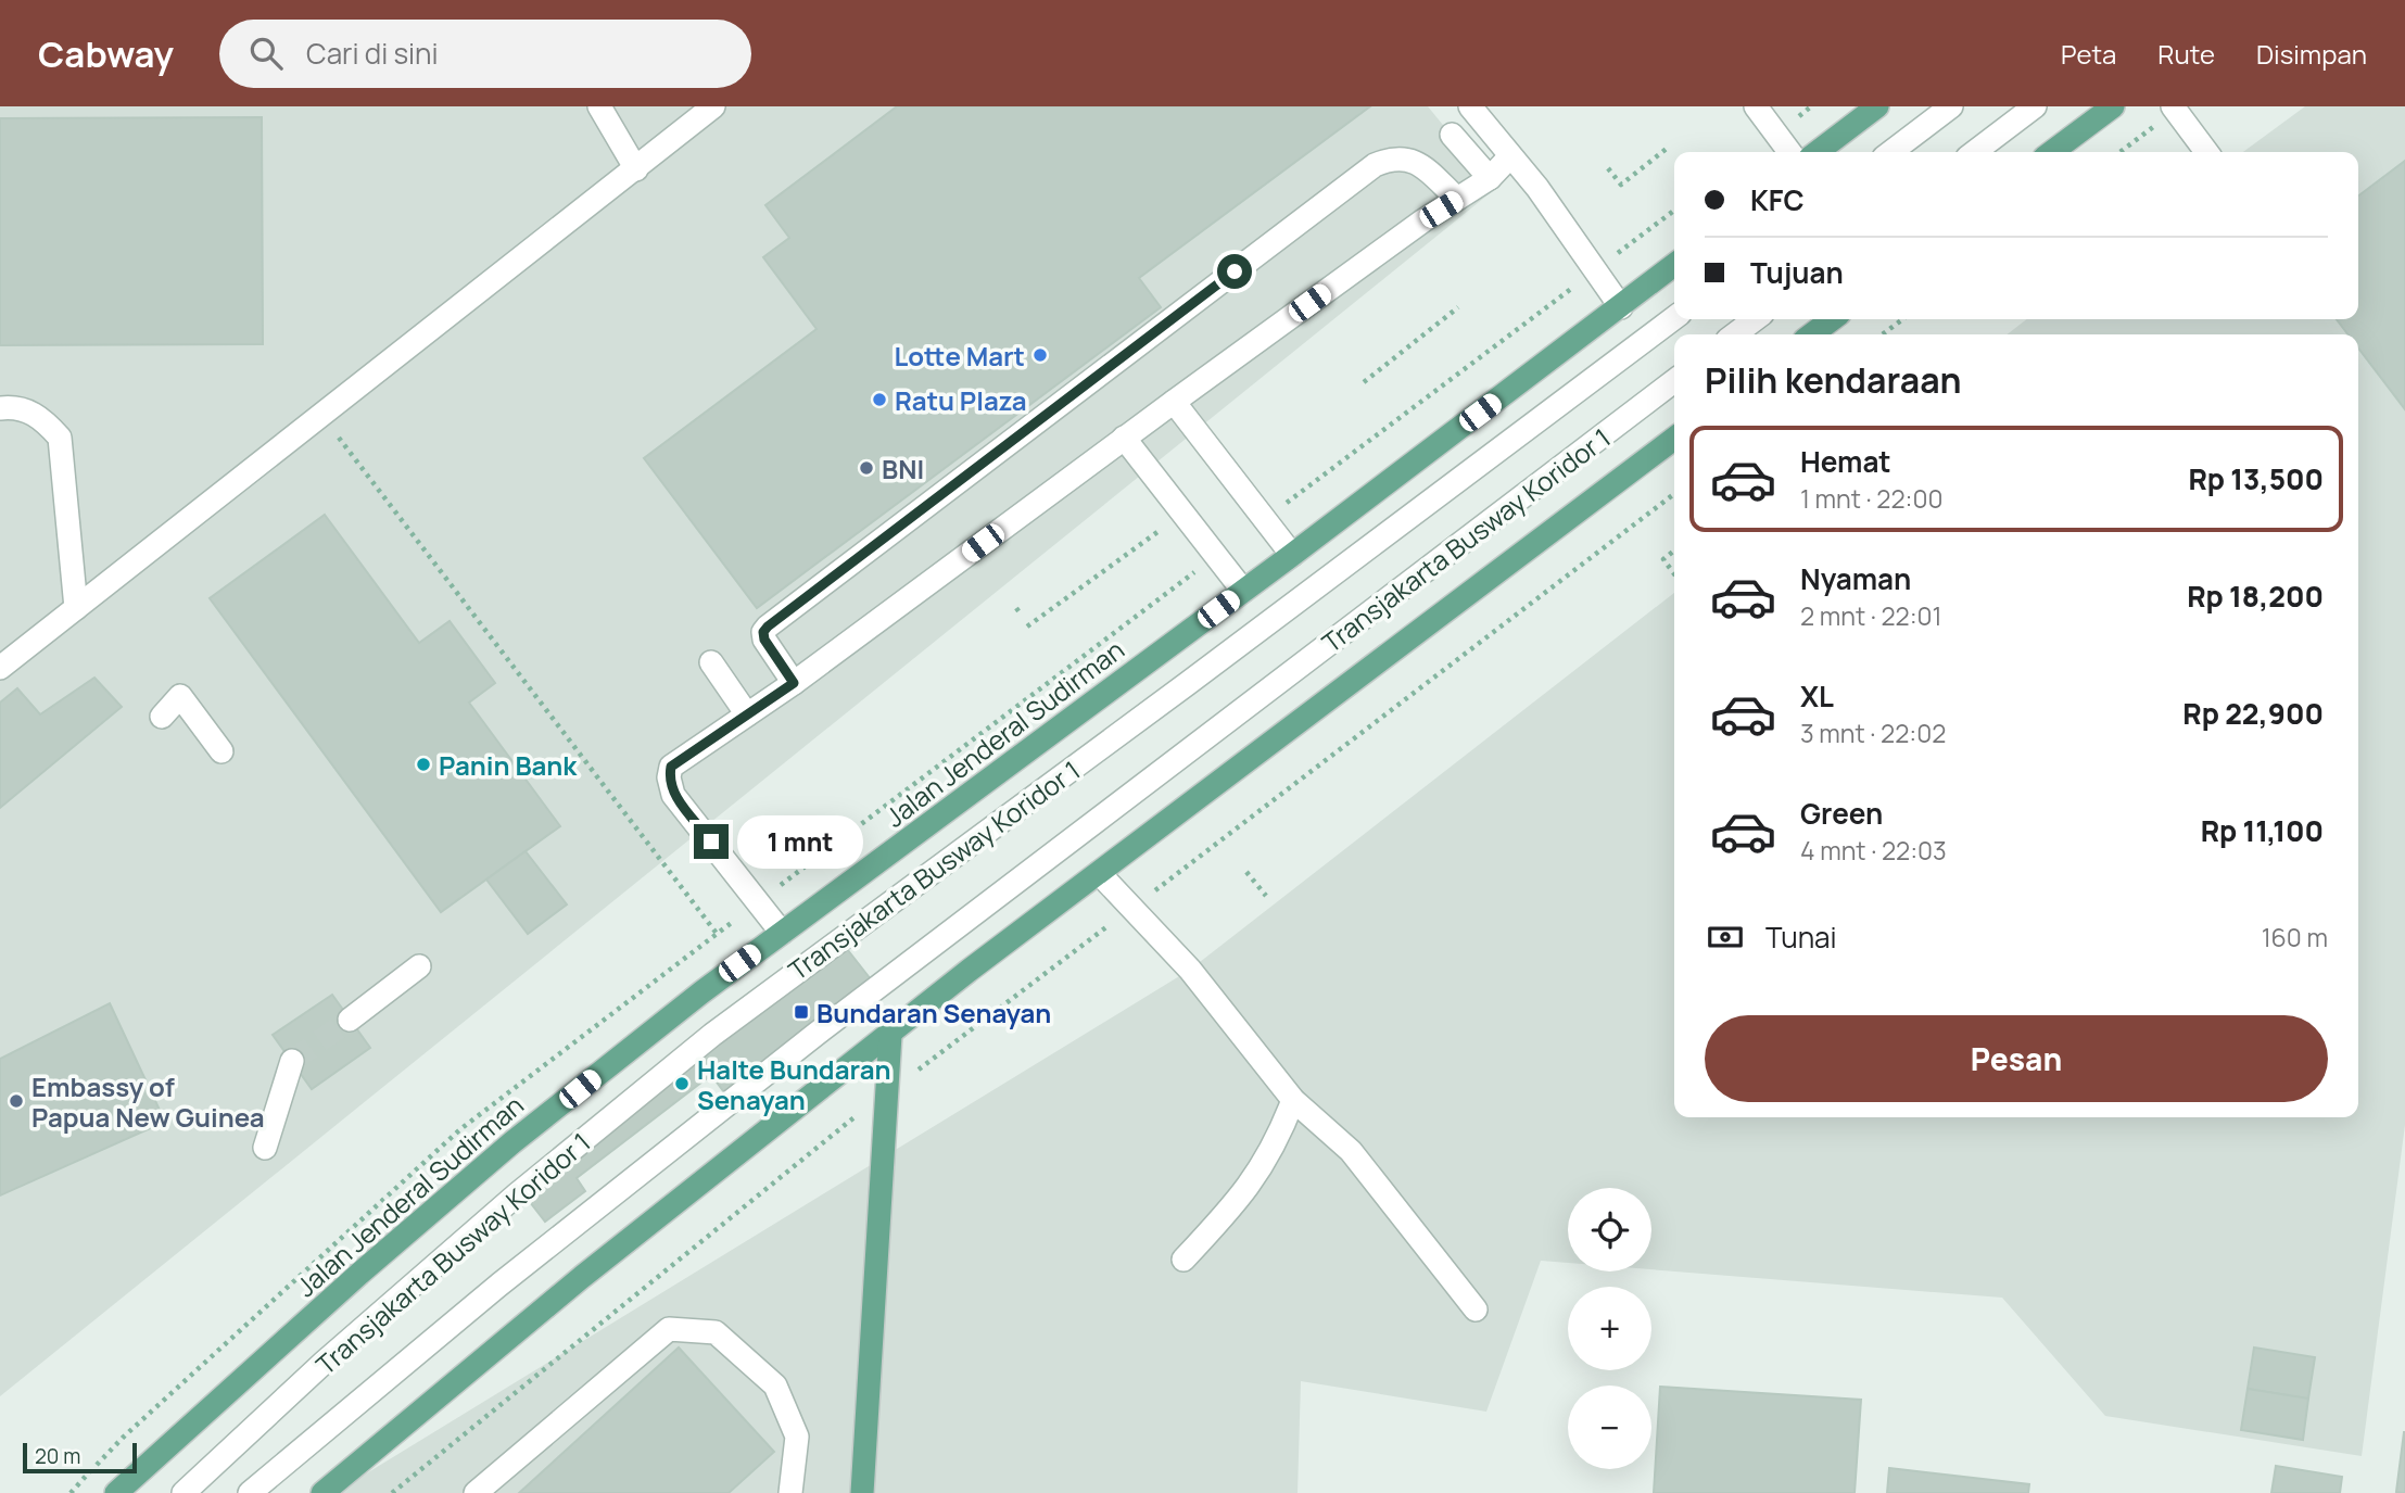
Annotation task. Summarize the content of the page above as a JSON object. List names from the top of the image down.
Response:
{
  "streets": {
    "main road": ["Jalan Jenderal Sudirman"],
    "lane": ["Transjakarta Busway Koridor 1"]
  },
  "places": {
    "other": [
      "Lotte Mart",
      "Ratu Plaza",
      "BNI",
      "Panin Bank",
      "Halte Bundaran Senayan",
      "Embassy of Papua New Guinea"
    ],
    "transit": ["Bundaran Senayan"]
  },
  "scale_bar": "20 m",
  "page": {
    "header": "Cabway",
    "search": "Cari di sini",
    "nav": ["Peta", "Rute", "Disimpan"],
    "banner": ["KFC", "Tujuan"],
    "heading": "Pilih kendaraan",
    "list": [
      {
        "name": "Hemat",
        "note": "1 mnt · 22:00",
        "value": "Rp 13,500"
      },
      {
        "name": "Nyaman",
        "note": "2 mnt · 22:01",
        "value": "Rp 18,200"
      },
      {
        "name": "XL",
        "note": "3 mnt · 22:02",
        "value": "Rp 22,900"
      },
      {
        "name": "Green",
        "note": "4 mnt · 22:03",
        "value": "Rp 11,100"
      }
    ],
    "bubble": "1 mnt",
    "pay": ["Tunai", "160 m"],
    "buttons": "Pesan",
    "map_buttons": ["+", "−"],
    "scale": "20 m"
  }
}
